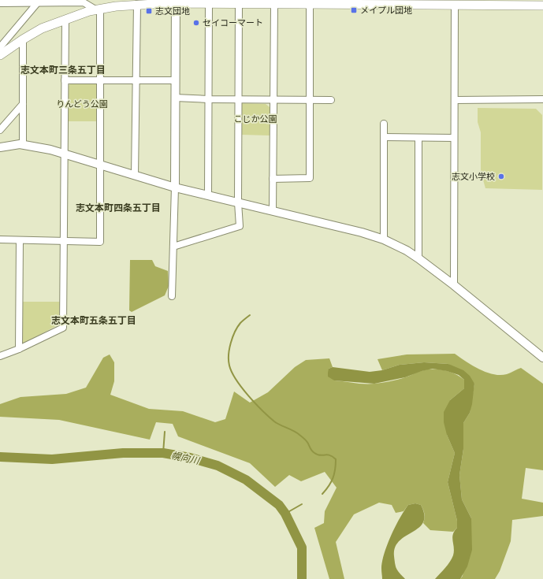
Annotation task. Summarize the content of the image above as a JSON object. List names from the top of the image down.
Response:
{
  "districts": ["志文本町三条五丁目", "志文本町四条五丁目", "志文本町五条五丁目"],
  "water": ["幌向川"],
  "parks": ["りんどう公園", "こじか公園"],
  "places": {
    "transit": ["メイプル団地", "志文団地"],
    "other": ["セイコーマート", "志文小学校"]
  }
}
